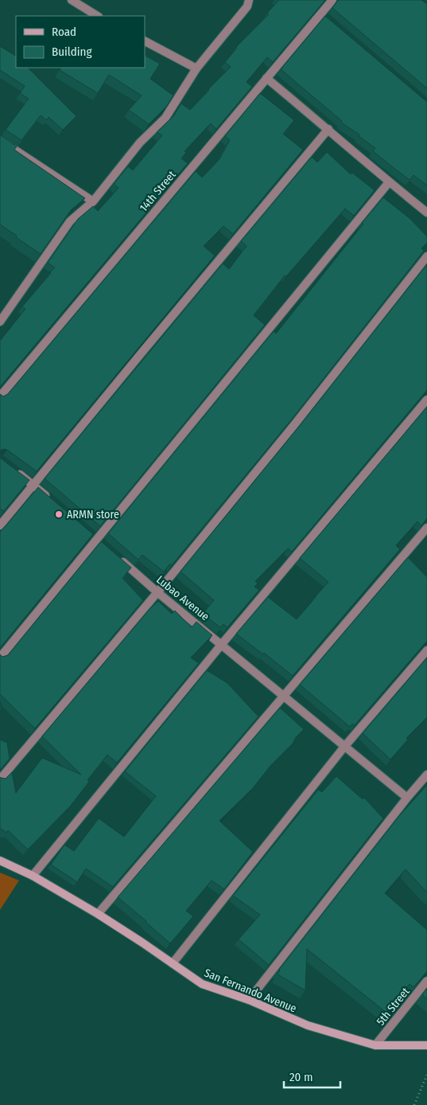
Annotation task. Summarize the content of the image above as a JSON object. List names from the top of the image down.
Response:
{
  "streets": {
    "main road": ["San Fernando Avenue"],
    "street": ["14th Street", "Lubao Avenue", "5th Street"]
  },
  "crossings": [
    ["San Fernando Avenue", "5th Street"]
  ],
  "places": ["ARMN store"],
  "legend": ["Road", "Building"],
  "scale_bar": "20 m"
}
